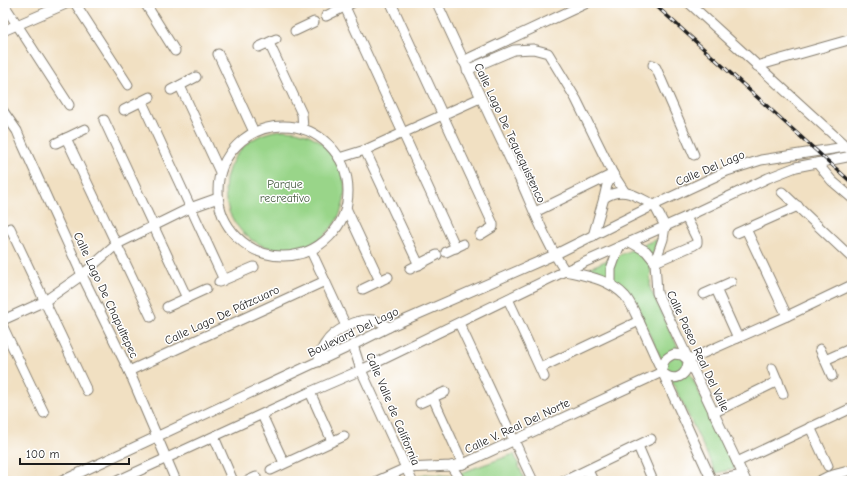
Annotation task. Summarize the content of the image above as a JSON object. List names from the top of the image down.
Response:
{
  "streets": {
    "street": [
      "Calle Lago De Tequequistenco",
      "Calle Del Lago",
      "Calle Lago De Chapultepec",
      "Calle Lago De Pátzcuaro",
      "Boulevard Del Lago",
      "Calle Paseo Real Del Valle",
      "Calle Valle de California",
      "Calle V. Real Del Norte"
    ]
  },
  "crossings": [
    ["Calle Lago De Tequequistenco", "Boulevard Del Lago"],
    ["Calle Del Lago", "Boulevard Del Lago"],
    ["Calle Lago De Chapultepec", "Calle Lago De Pátzcuaro"],
    ["Calle Lago De Chapultepec", "Boulevard Del Lago"],
    ["Boulevard Del Lago", "Calle Valle de California"],
    ["Calle Paseo Real Del Valle", "Calle V. Real Del Norte"],
    ["Calle Valle de California", "Calle V. Real Del Norte"]
  ],
  "parks": ["Parque recreativo"],
  "scale_bar": "100 m"
}
